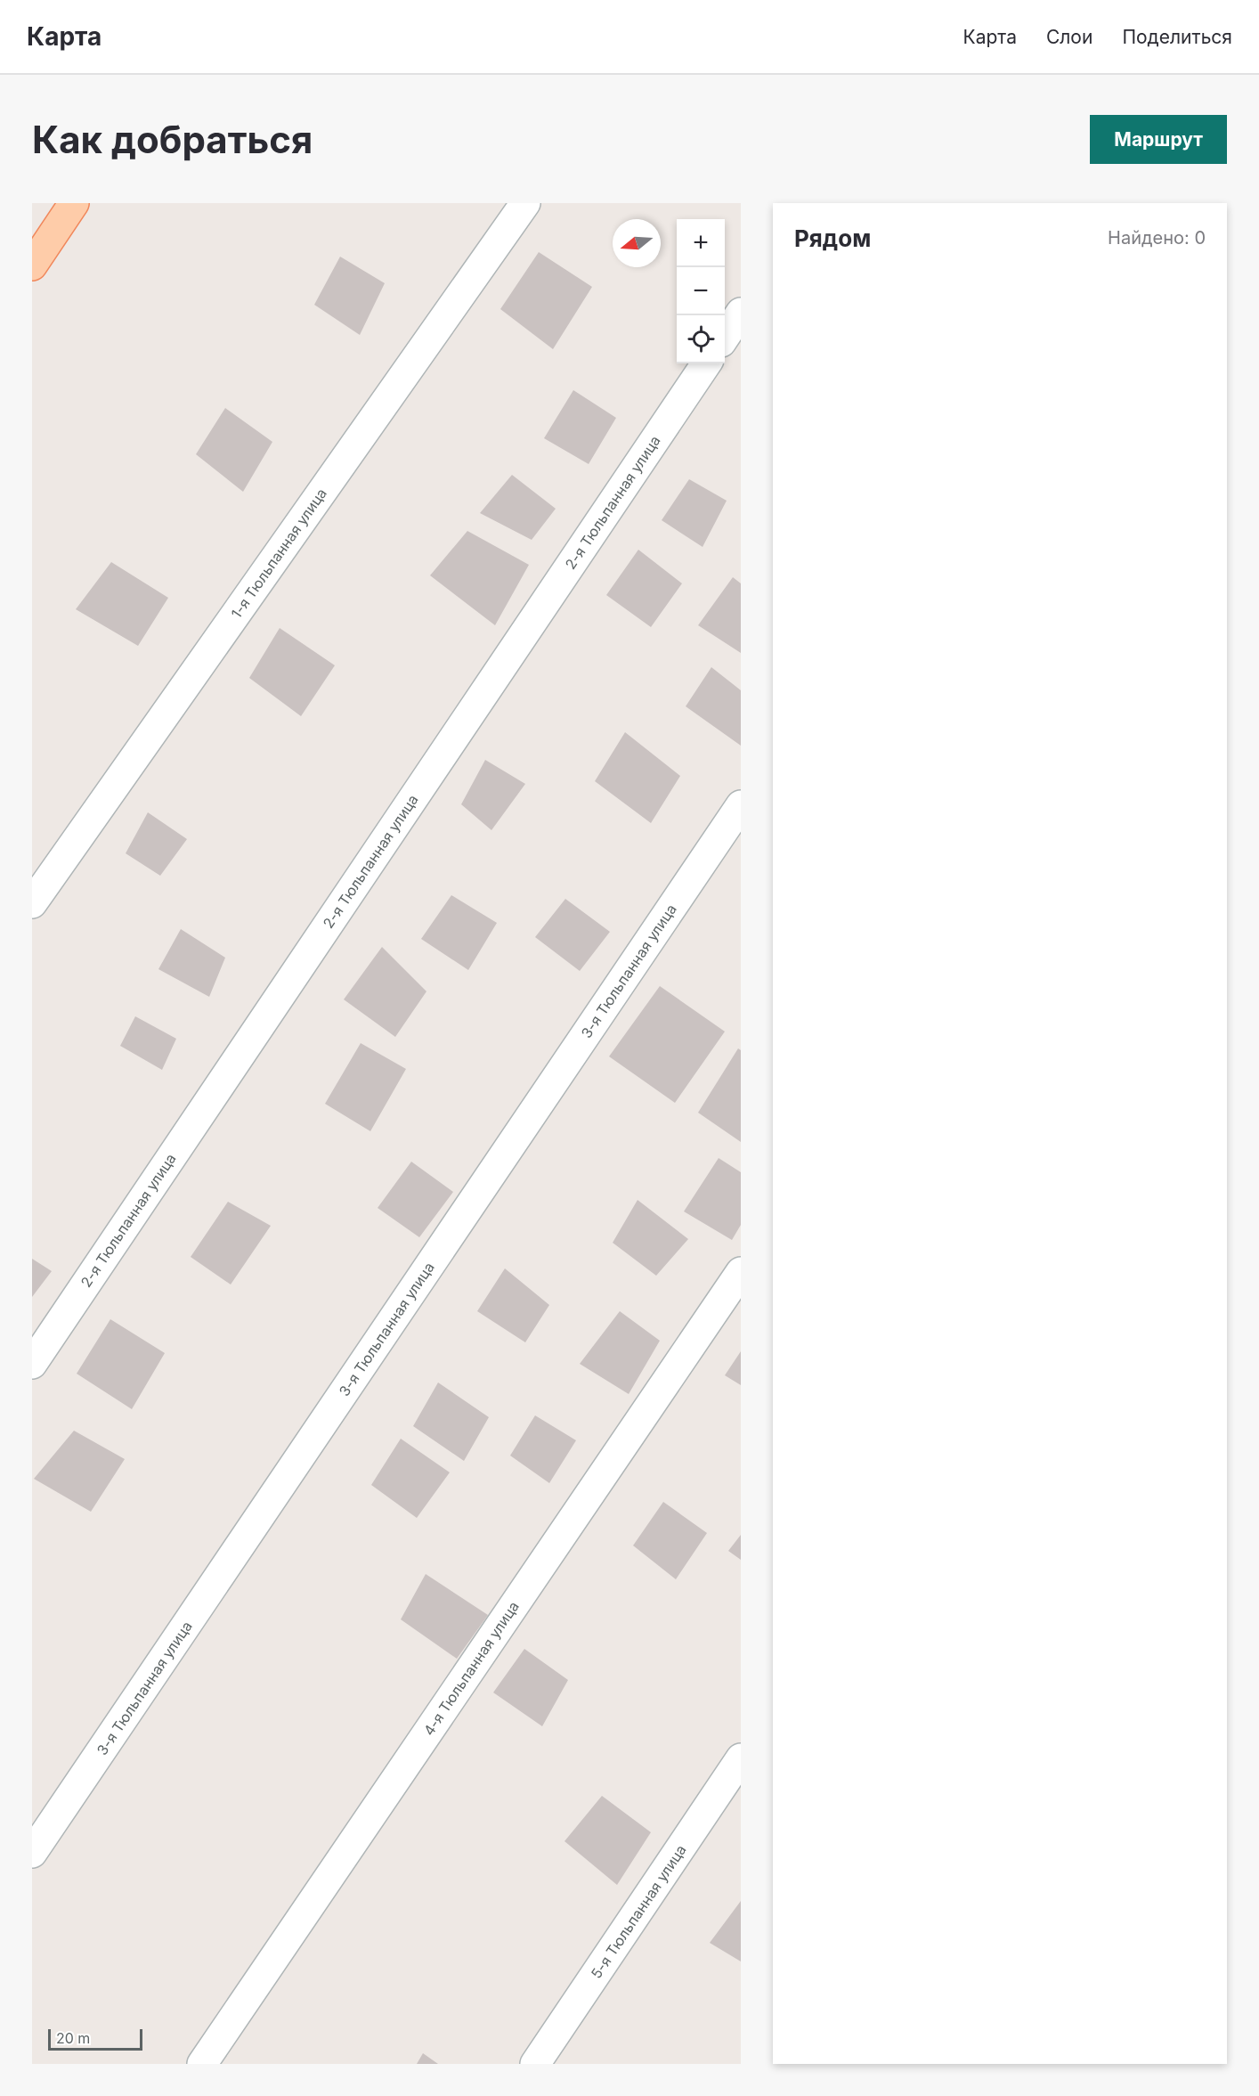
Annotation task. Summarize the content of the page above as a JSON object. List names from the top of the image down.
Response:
{
  "streets": {
    "street": [
      "2-я Тюльпанная улица",
      "1-я Тюльпанная улица",
      "3-я Тюльпанная улица",
      "4-я Тюльпанная улица",
      "5-я Тюльпанная улица"
    ]
  },
  "scale_bar": "20 m",
  "north": "left",
  "page": {
    "header": "Карта",
    "nav": ["Карта", "Слои", "Поделиться"],
    "buttons": "Маршрут",
    "title": "Как добраться",
    "heading": ["Рядом", "Найдено: 0"],
    "map_buttons": ["+", "−"],
    "scale": "20 m"
  }
}
